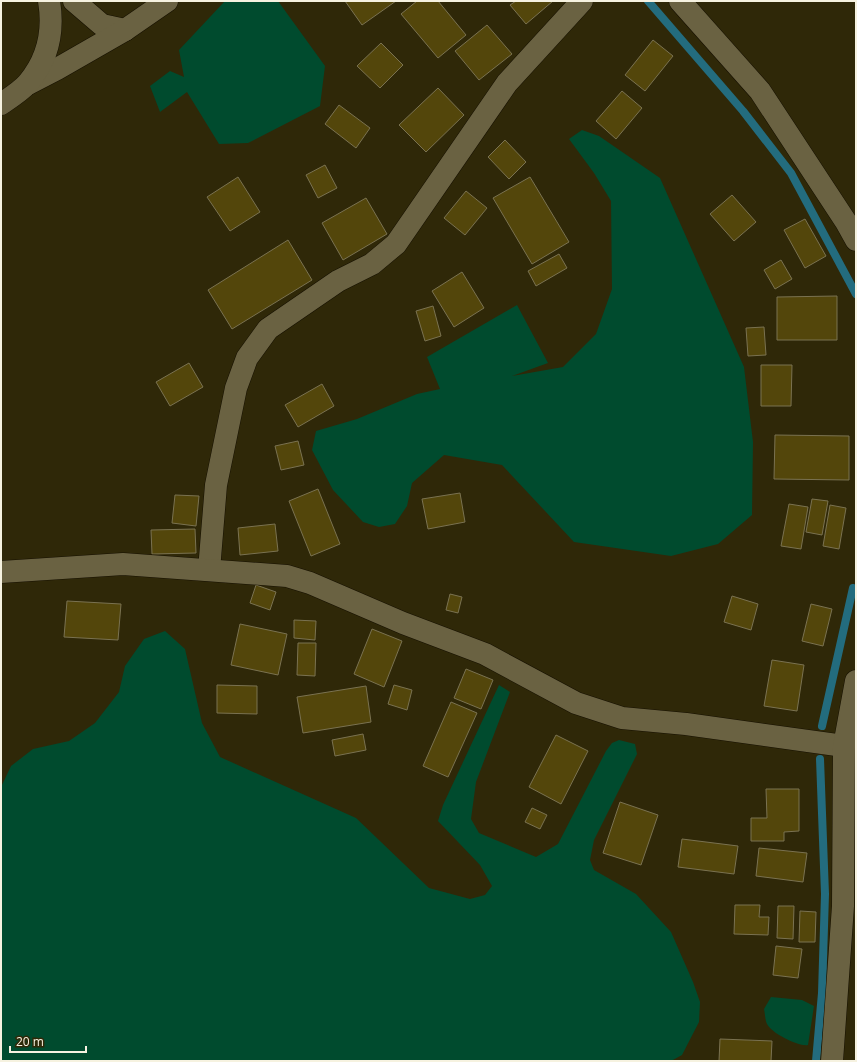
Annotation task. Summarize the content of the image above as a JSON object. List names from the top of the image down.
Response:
{
  "scale_bar": "20 m"
}
